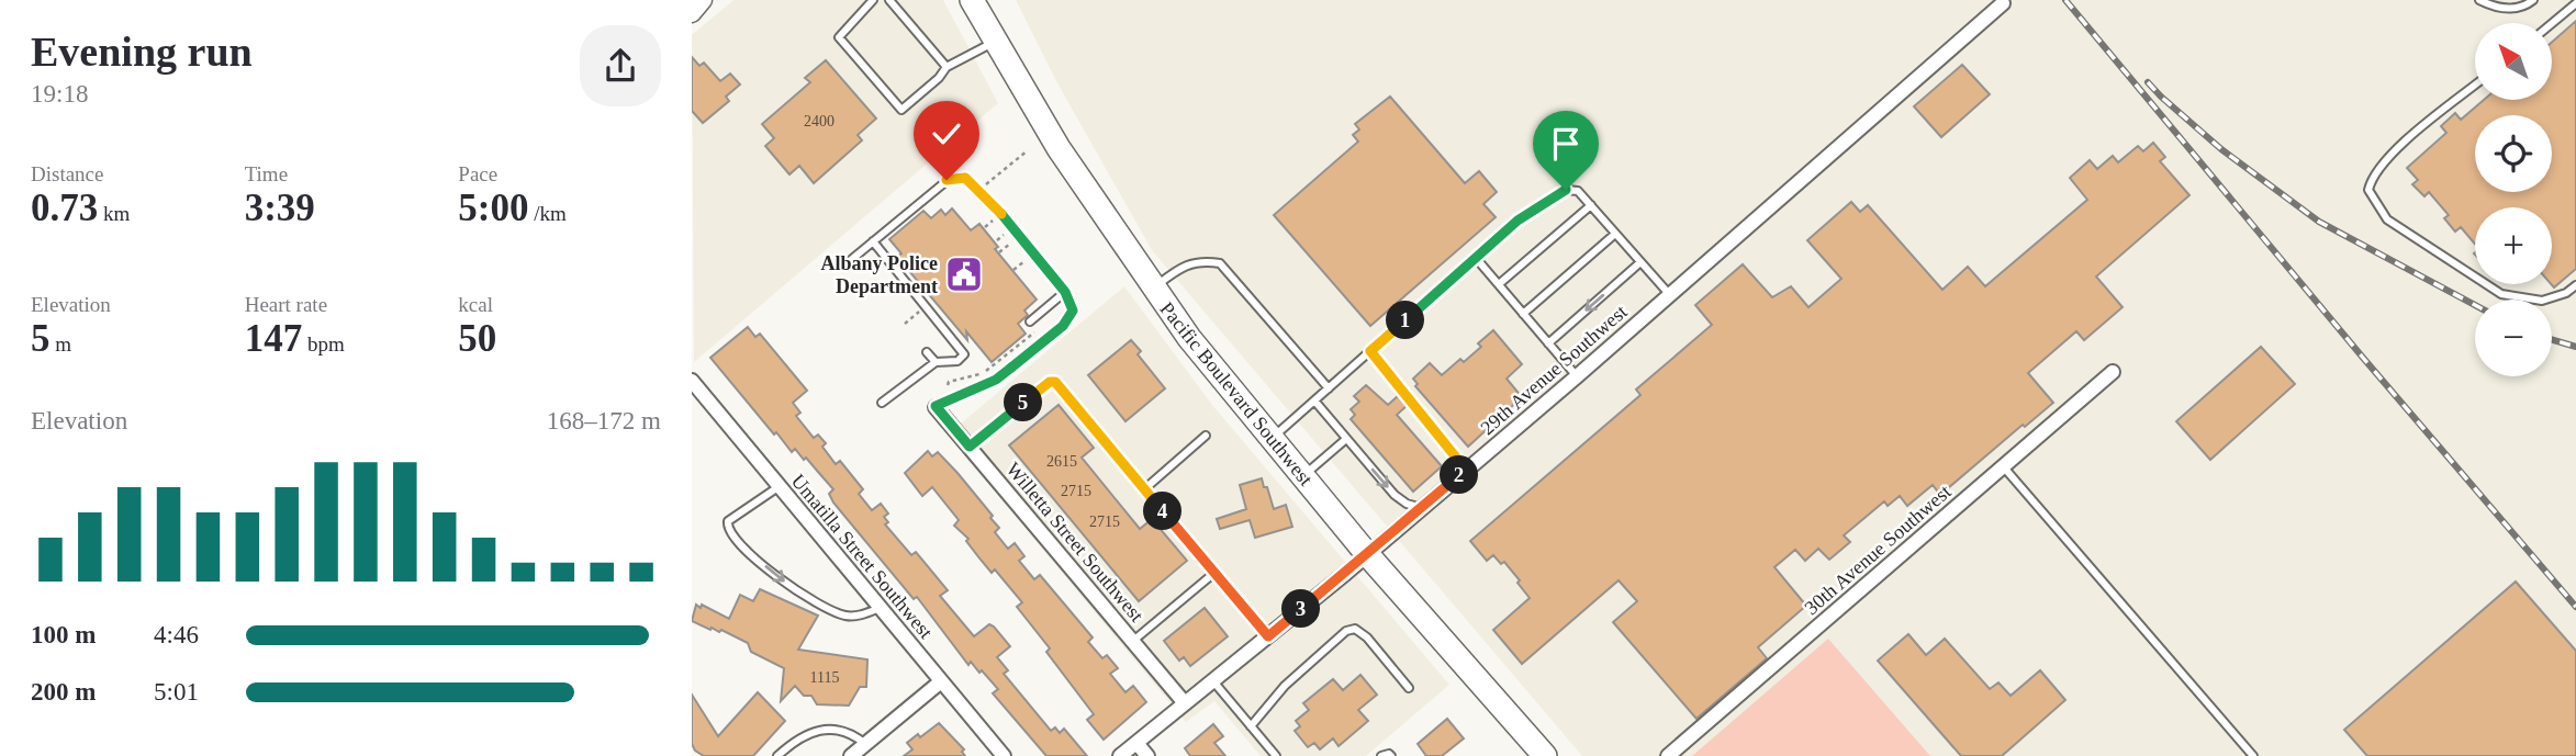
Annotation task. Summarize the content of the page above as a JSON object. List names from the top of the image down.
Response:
{
  "streets": {
    "main road": ["Pacific Boulevard Southwest"],
    "street": [
      "29th Avenue Southwest",
      "Willetta Street Southwest",
      "30th Avenue Southwest",
      "Umatilla Street Southwest"
    ]
  },
  "crossings": [
    ["29th Avenue Southwest", "Pacific Boulevard Southwest"],
    ["29th Avenue Southwest", "Willetta Street Southwest"]
  ],
  "places": {
    "public building": ["Albany Police Department"]
  },
  "house_numbers": [
    "2400",
    "2615",
    "2715",
    "2715",
    "1115"
  ],
  "north": "top left",
  "page": {
    "heading": ["Evening run", "19:18"],
    "map_buttons": ["+", "−"],
    "stats": [
      ["Distance", "0.73 km"],
      ["Time", "3:39"],
      ["Pace", "5:00 /km"],
      ["Elevation", "5 m"],
      ["Heart rate", "147 bpm"],
      ["kcal", "50"]
    ],
    "pins": [
      "1",
      "5",
      "2",
      "4",
      "3"
    ],
    "chart": ["Elevation", "168–172 m"],
    "list": [
      {
        "name": "100 m",
        "note": "4:46"
      },
      {
        "name": "200 m",
        "note": "5:01"
      }
    ]
  }
}
